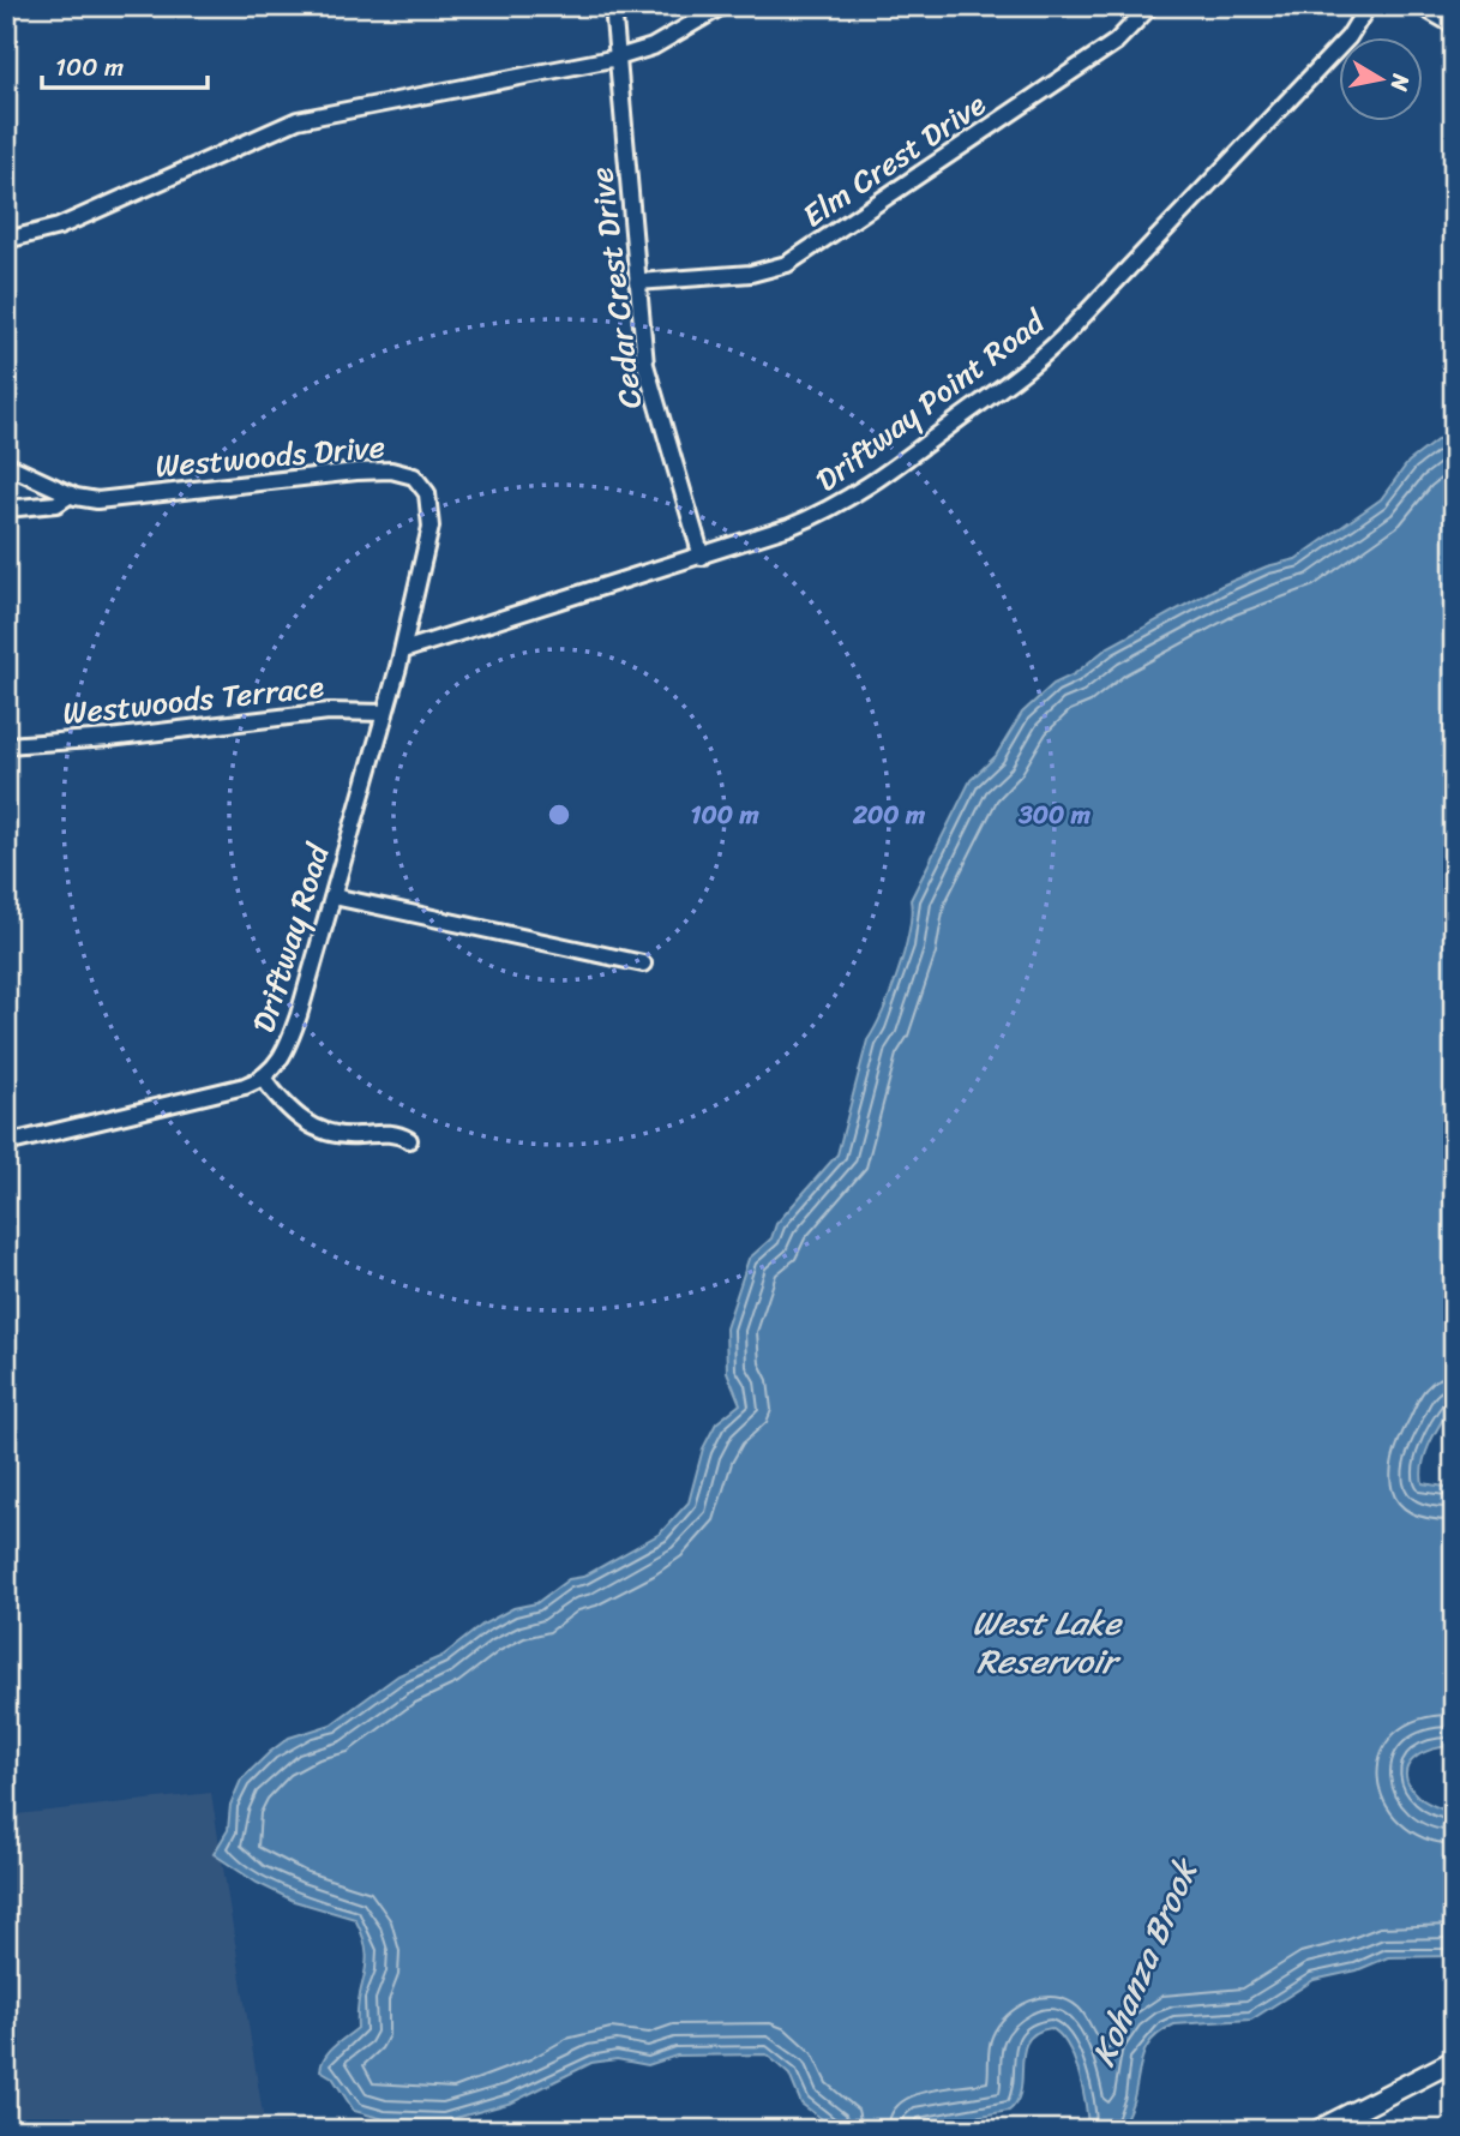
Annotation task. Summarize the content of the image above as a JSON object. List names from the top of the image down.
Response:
{
  "streets": {
    "street": [
      "Elm Crest Drive",
      "Cedar Crest Drive",
      "Driftway Point Road",
      "Westwoods Drive",
      "Westwoods Terrace",
      "Driftway Road"
    ]
  },
  "crossings": [
    ["Elm Crest Drive", "Cedar Crest Drive"],
    ["Cedar Crest Drive", "Driftway Point Road"],
    ["Driftway Point Road", "Westwoods Drive"],
    ["Driftway Point Road", "Driftway Road"],
    ["Westwoods Drive", "Driftway Road"],
    ["Westwoods Terrace", "Driftway Road"]
  ],
  "water": ["West Lake Reservoir", "Kohanza Brook"],
  "scale_bar": "100 m",
  "north": "right",
  "rings": ["100 m", "200 m", "300 m"]
}
